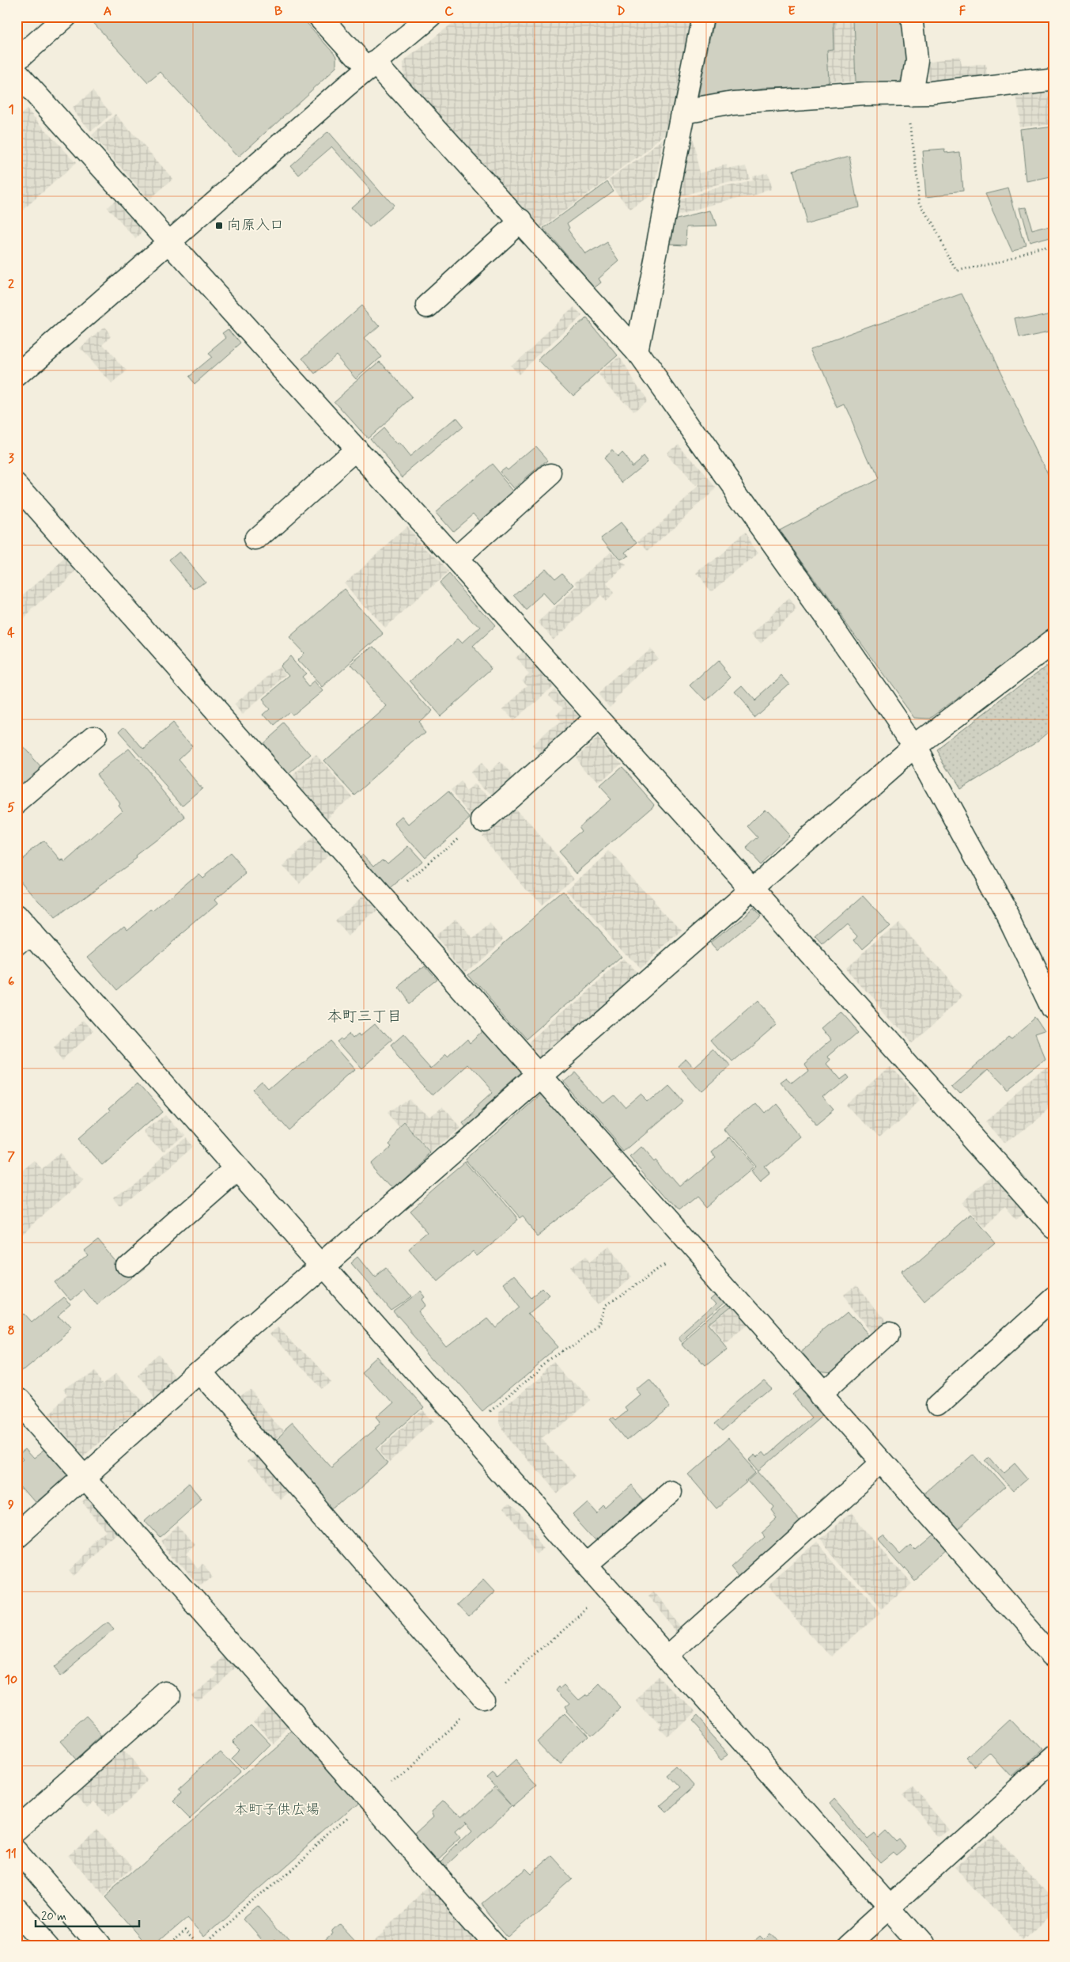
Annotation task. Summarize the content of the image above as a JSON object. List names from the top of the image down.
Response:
{
  "districts": ["本町三丁目"],
  "parks": ["本町子供広場"],
  "places": {
    "transit": ["向原入口"]
  },
  "scale_bar": "20 m",
  "grid": {
    "columns": [
      "A",
      "B",
      "C",
      "D",
      "E",
      "F"
    ],
    "rows": [
      "1",
      "2",
      "3",
      "4",
      "5",
      "6",
      "7",
      "8",
      "9",
      "10",
      "11"
    ]
  }
}
